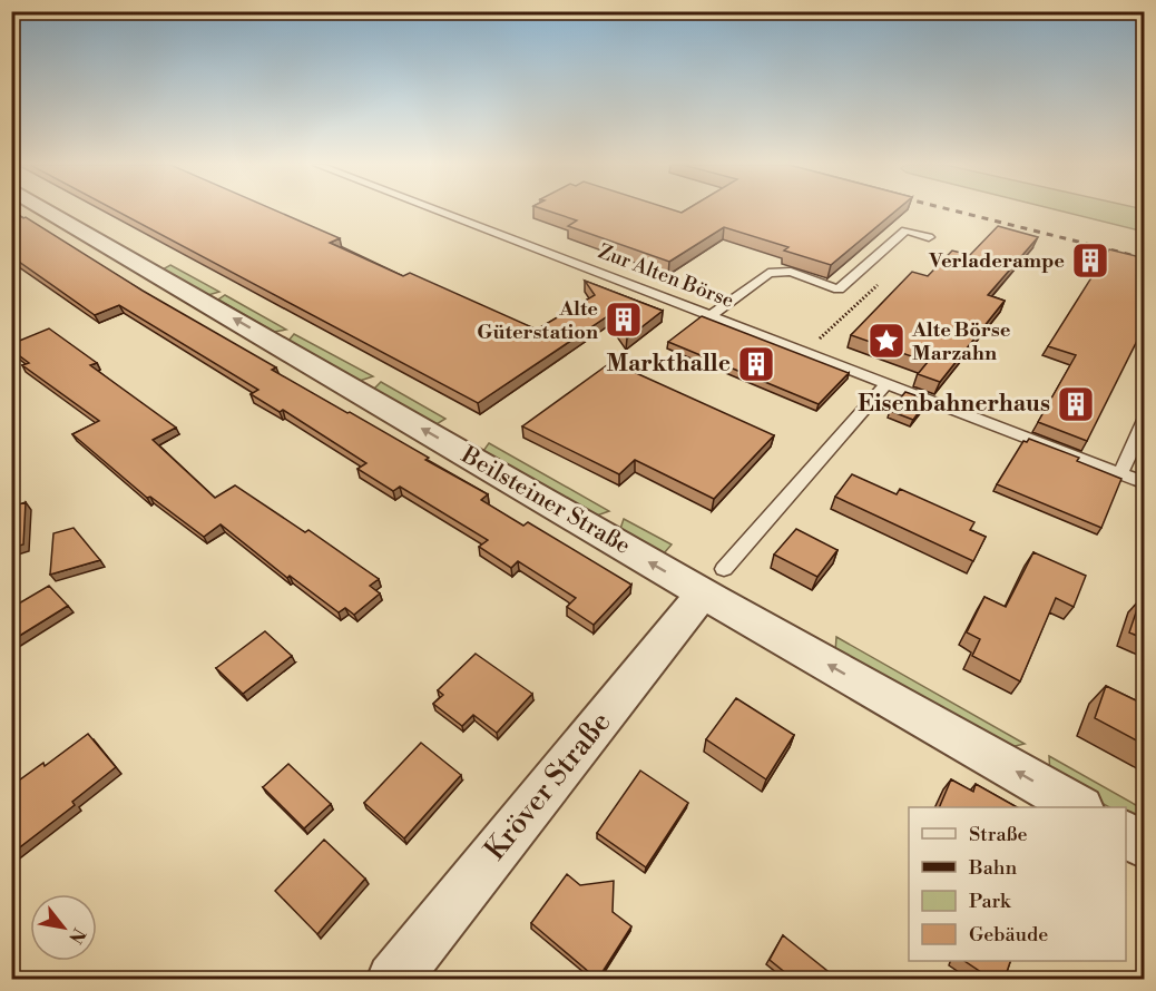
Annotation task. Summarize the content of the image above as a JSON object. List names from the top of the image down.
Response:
{
  "streets": {
    "street": ["Beilsteiner Straße", "Kröver Straße"],
    "lane": ["Zur Alten Börse"]
  },
  "crossings": [
    ["Beilsteiner Straße", "Kröver Straße"]
  ],
  "one_way": ["Beilsteiner Straße"],
  "places": {
    "building": [
      "Verladerampe",
      "Alte Güterstation",
      "Markthalle",
      "Eisenbahnerhaus"
    ],
    "place": ["Alte Börse Marzahn"]
  },
  "legend": [
    "Straße",
    "Bahn",
    "Park",
    "Gebäude"
  ],
  "north": "bottom right"
}
